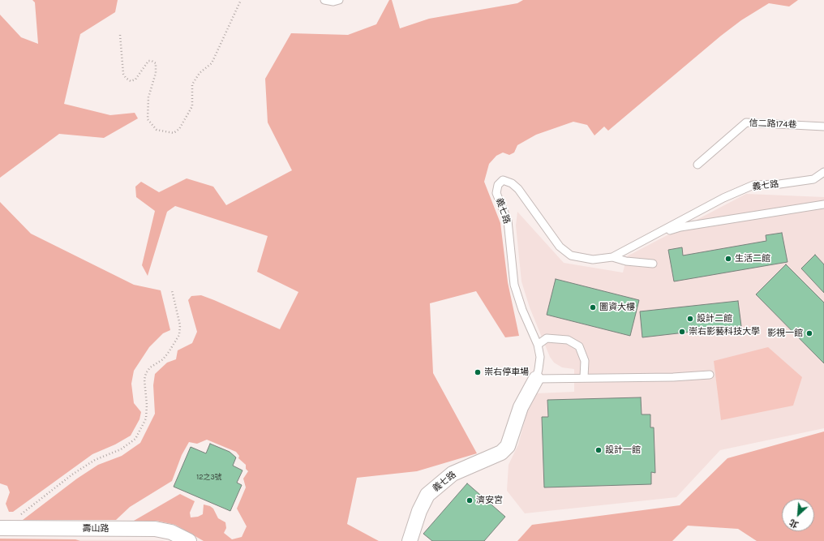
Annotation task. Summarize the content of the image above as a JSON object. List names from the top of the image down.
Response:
{
  "streets": {
    "street": ["義七路", "壽山路"],
    "lane": ["信二路174巷"]
  },
  "places": [
    "生活二館",
    "圖資大樓",
    "設計二館",
    "崇右影藝科技大學",
    "影視一館",
    "崇右停車場",
    "設計一館",
    "濟安宮"
  ],
  "house_numbers": ["12之3號"],
  "north": "bottom left"
}
